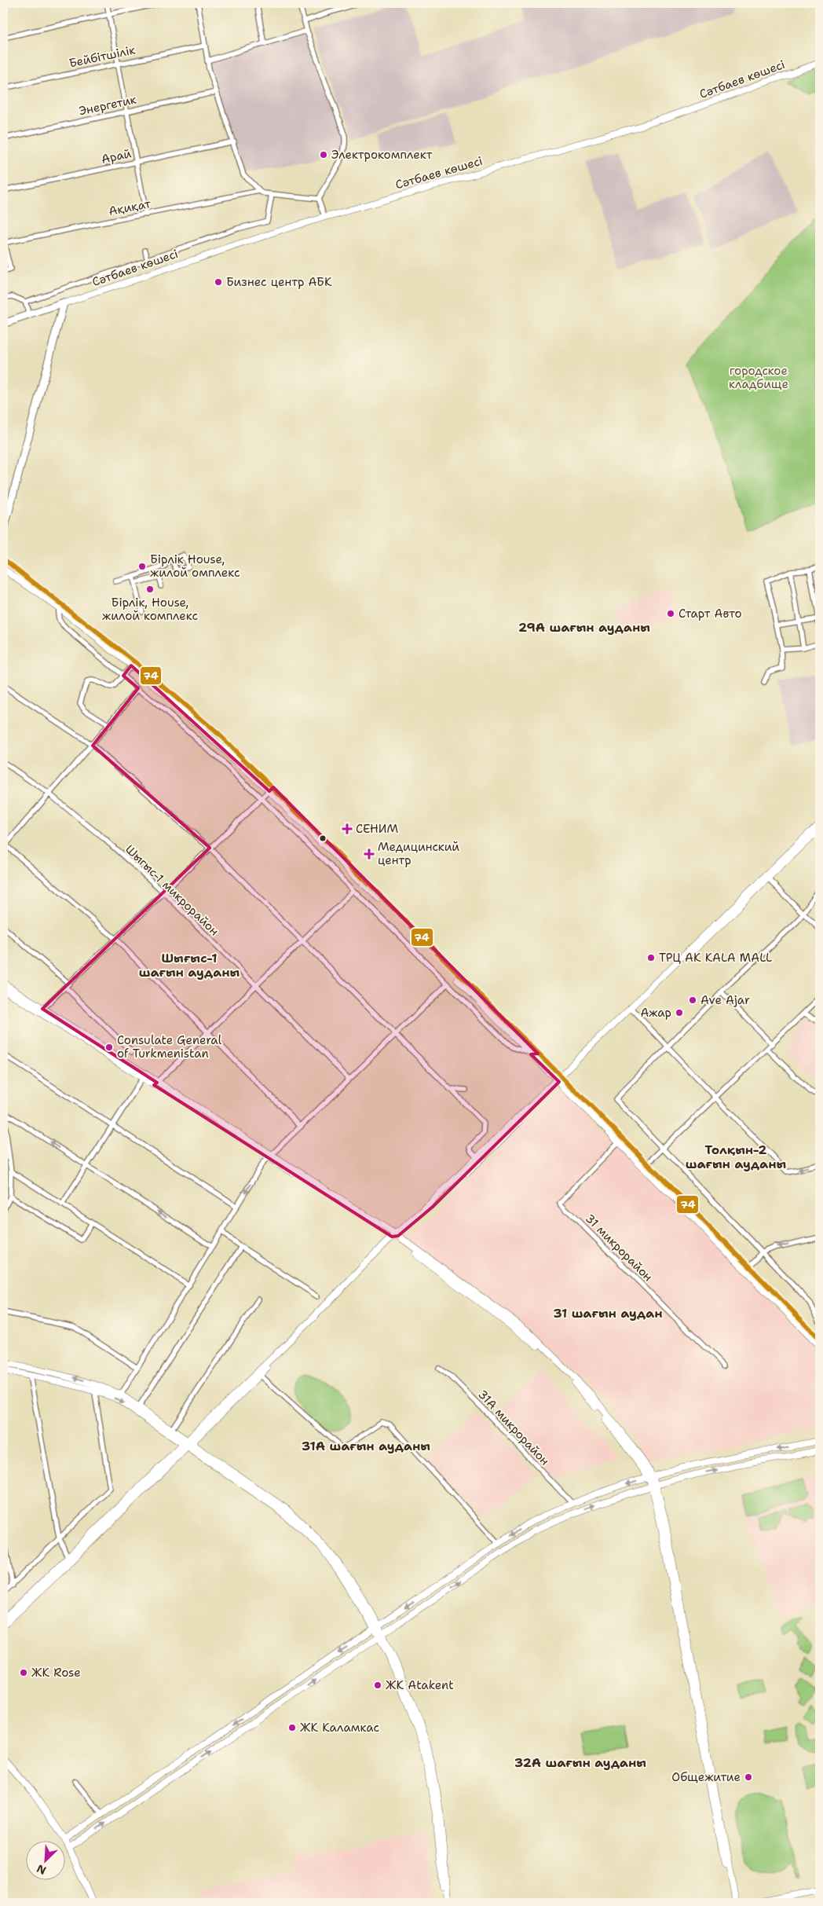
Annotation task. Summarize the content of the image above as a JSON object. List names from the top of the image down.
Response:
{
  "streets": {
    "main road": ["Сәтбаев көшесі"],
    "street": [
      "Бейбітшілік",
      "Энергетик",
      "Арай",
      "Ақиқат",
      "Шыгыс-1 микрорайон",
      "31 микрорайон",
      "31А микрорайон"
    ]
  },
  "districts": [
    "29А шағын ауданы",
    "Шығыс-1 шағын ауданы",
    "Толқын-2 шағын ауданы",
    "31 шағын аудан",
    "31А шағын ауданы",
    "32А шағын ауданы"
  ],
  "parks": ["городское кладбище"],
  "places": {
    "other": [
      "Электрокомплект",
      "Бизнес центр АБК",
      "Бірлік House, жилой омплекс",
      "Бірлік, House, жилой комплекс",
      "Старт Авто",
      "ТРЦ AK KALA MALL",
      "Ave Ajar",
      "Ажар",
      "Consulate General of Turkmenistan",
      "ЖК Rose",
      "ЖК Atakent",
      "ЖК Каламкас",
      "Общежитие"
    ],
    "health": ["СЕНИМ", "Медицинский центр"]
  },
  "lines": ["transit line 74"],
  "north": "bottom left"
}
